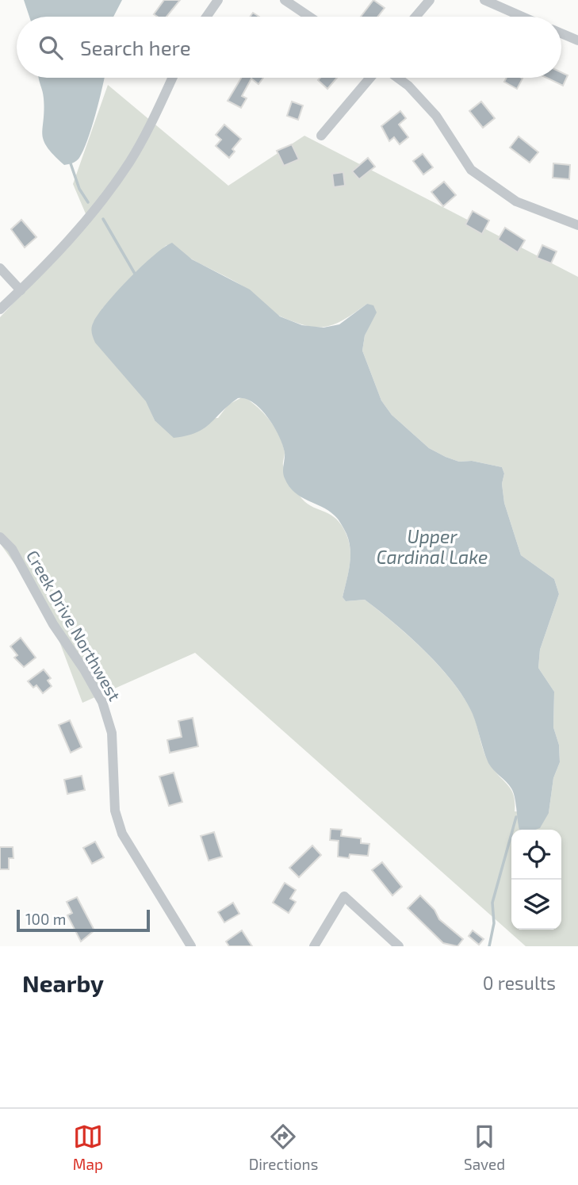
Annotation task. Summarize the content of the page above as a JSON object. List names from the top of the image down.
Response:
{
  "streets": {
    "street": ["Creek Drive Northwest"]
  },
  "water": ["Upper Cardinal Lake"],
  "scale_bar": "100 m",
  "page": {
    "search": "Search here",
    "scale": "100 m",
    "heading": ["Nearby", "0 results"],
    "nav": ["Map", "Directions", "Saved"]
  }
}
